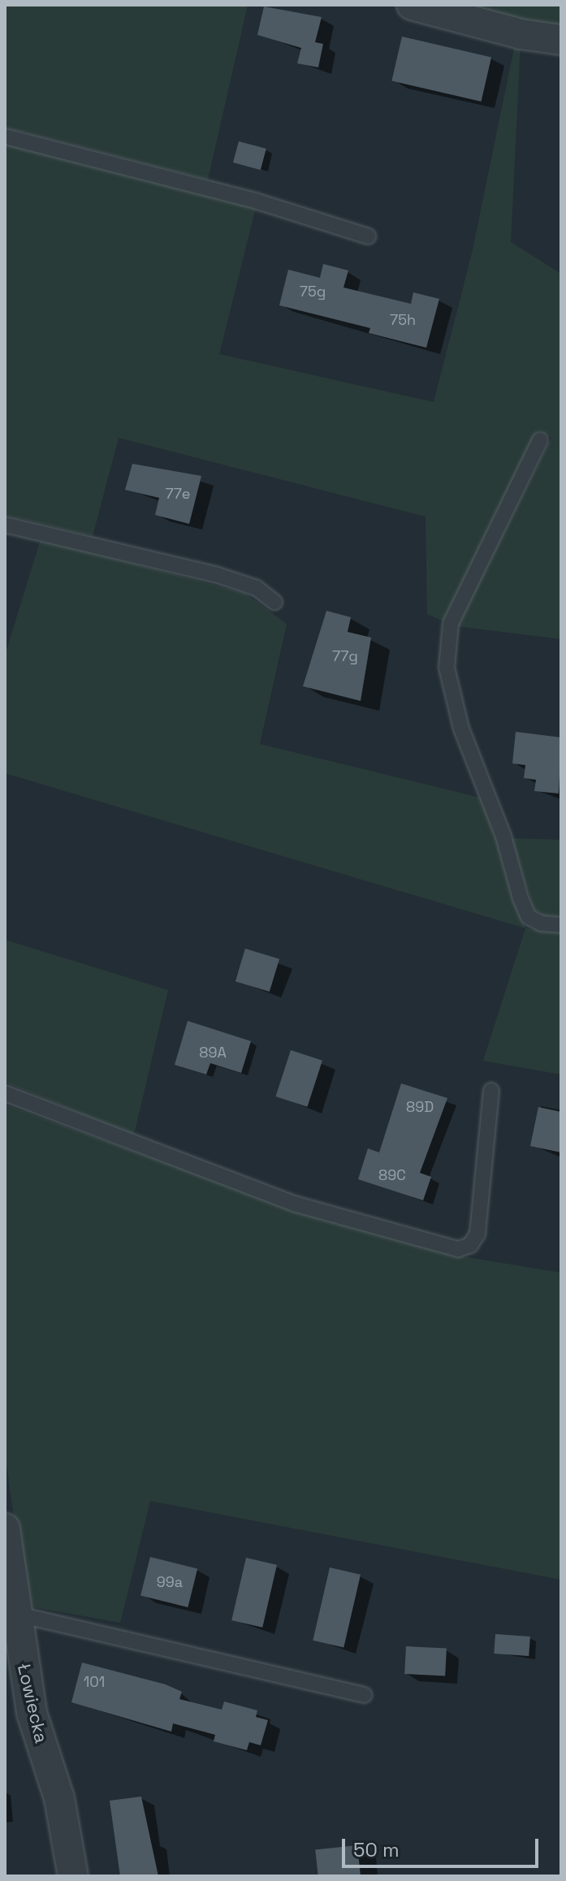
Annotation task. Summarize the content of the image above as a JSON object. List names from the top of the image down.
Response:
{
  "streets": {
    "street": ["Łowiecka"]
  },
  "house_numbers": [
    "75g",
    "75h",
    "77e",
    "77g",
    "89A",
    "89D",
    "89C",
    "99a",
    "101"
  ],
  "scale_bar": "50 m"
}
